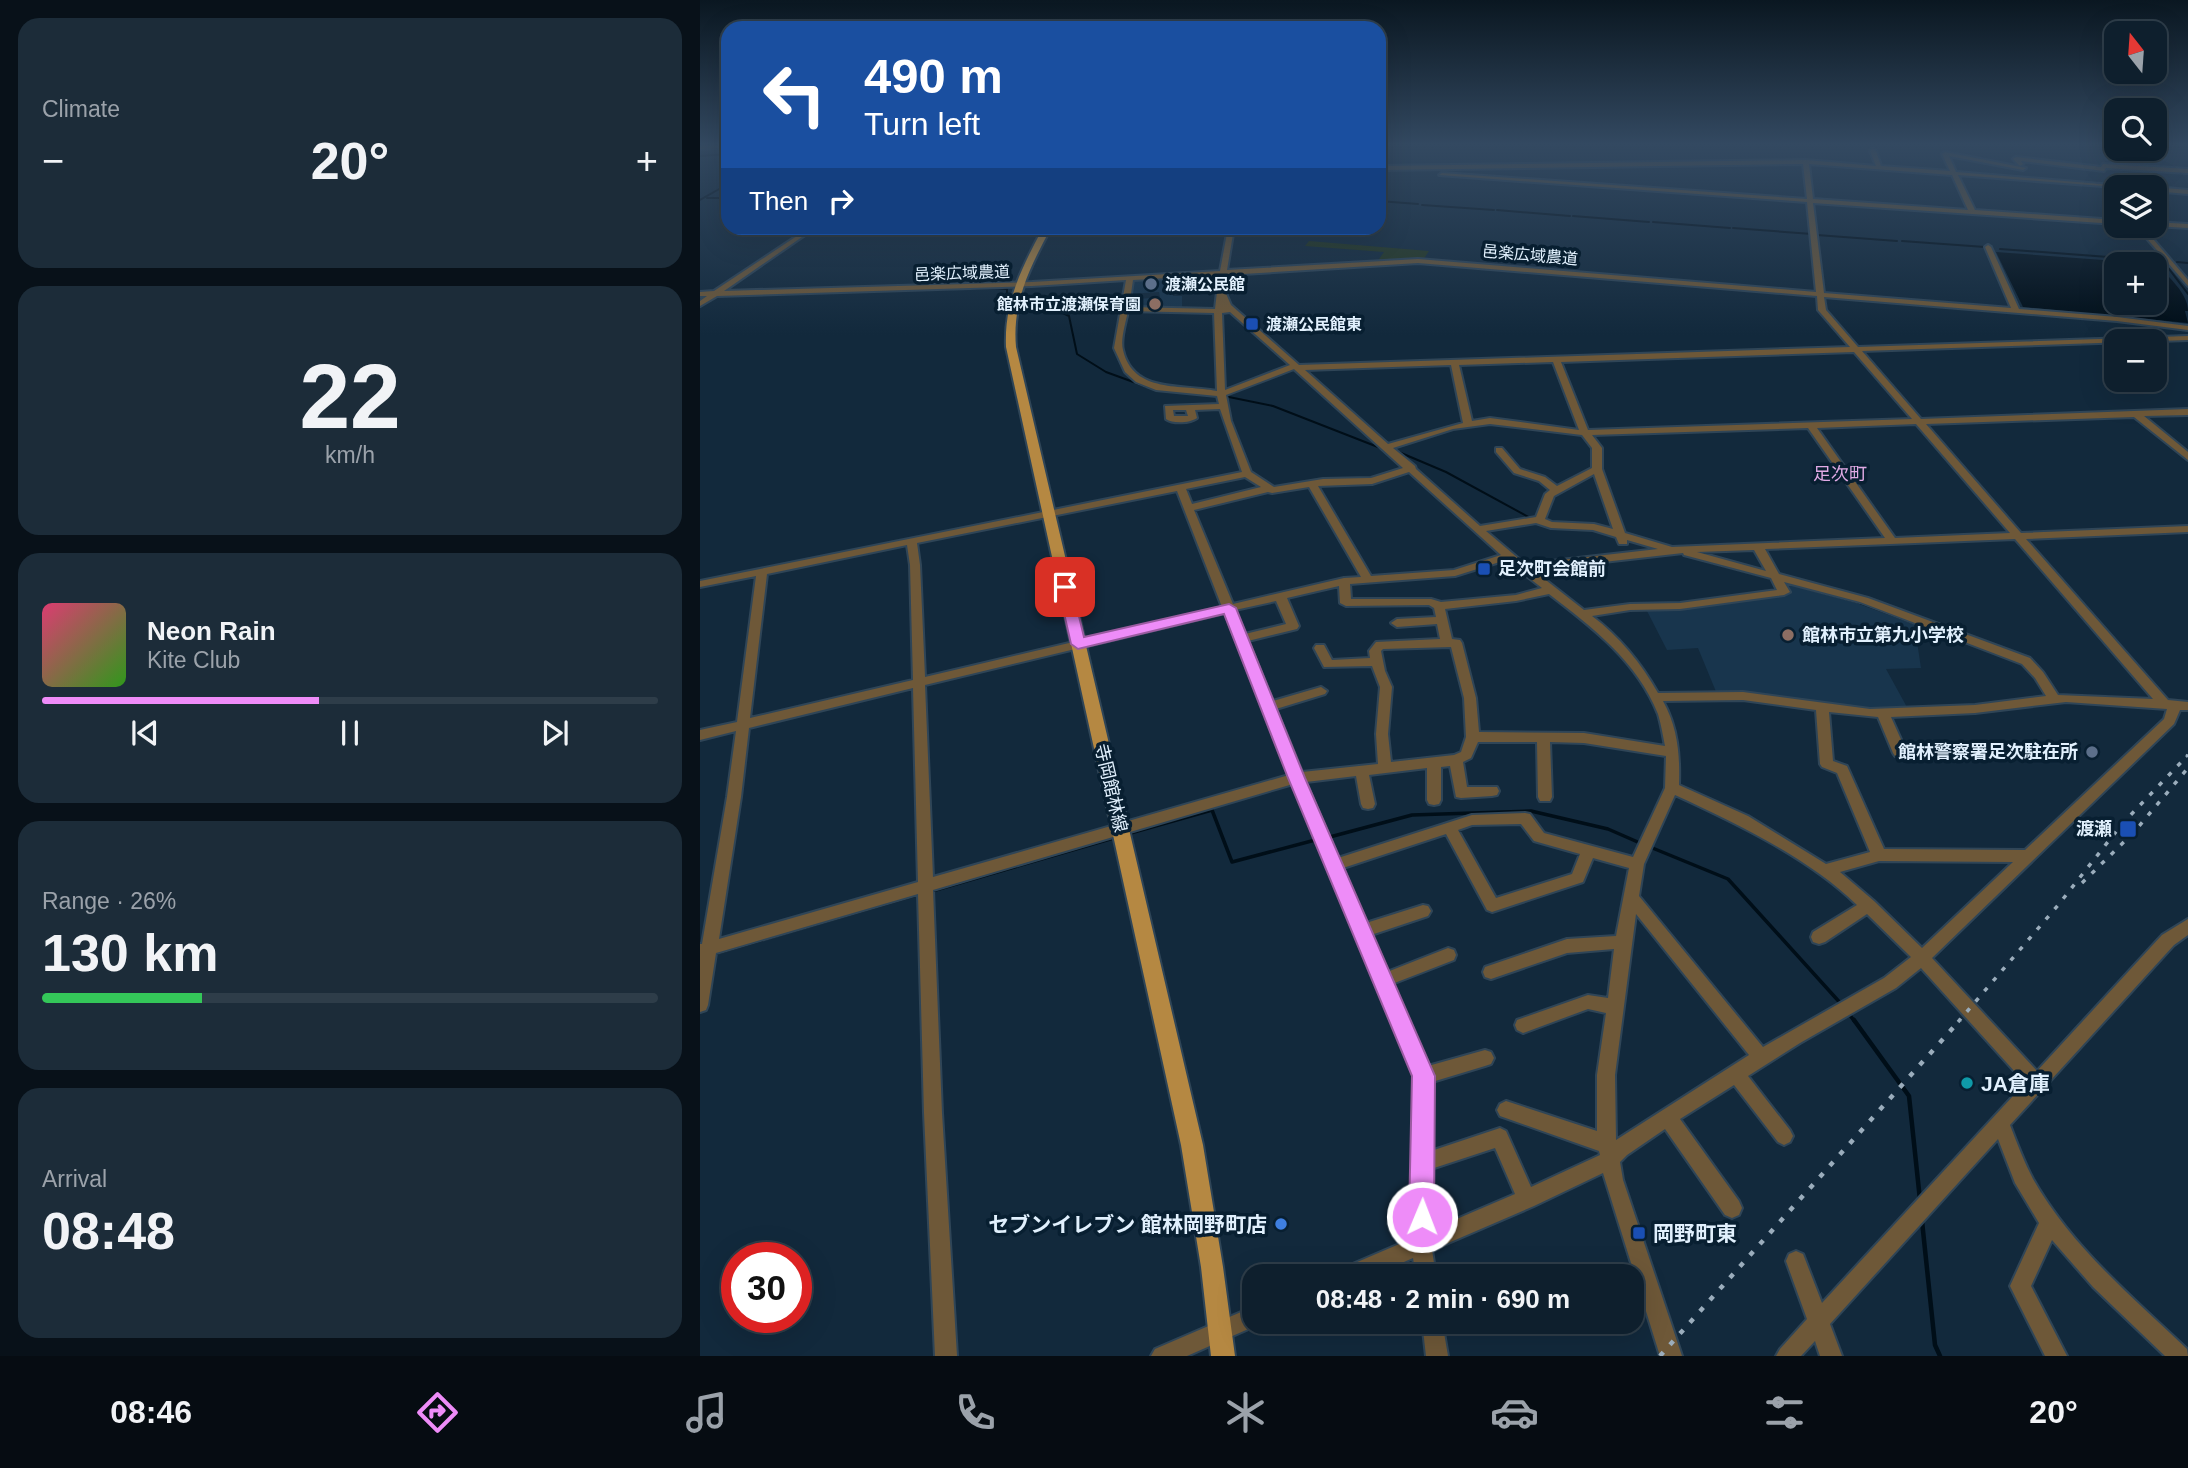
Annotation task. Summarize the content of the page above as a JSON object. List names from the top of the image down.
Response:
{
  "streets": {
    "main road": ["寺岡館林線"],
    "street": ["邑楽広域農道"]
  },
  "crossings": [
    ["邑楽広域農道", "寺岡館林線"]
  ],
  "districts": ["足次町"],
  "places": {
    "other": [
      "渡瀬公民館",
      "館林市立渡瀬保育園",
      "館林市立第九小学校",
      "館林警察署足次駐在所",
      "JA倉庫",
      "セブンイレブン 館林岡野町店"
    ],
    "transit": [
      "渡瀬公民館東",
      "足次町会館前",
      "渡瀬",
      "岡野町東"
    ]
  },
  "north": "top",
  "page": {
    "tile": [
      "Climate",
      ["22", "km/h"],
      ["Range · 26%", "130 km"],
      ["Arrival", "08:48"]
    ],
    "map_buttons": ["+", "−"],
    "turn": ["490 m", "Turn left"],
    "heat": ["−", "20°", "+"],
    "then": "Then",
    "song": ["Neon Rain", "Kite Club"],
    "limit": "30",
    "trip": "08:48 · 2 min · 690 m",
    "tabs": ["08:46", "20°"]
  }
}
